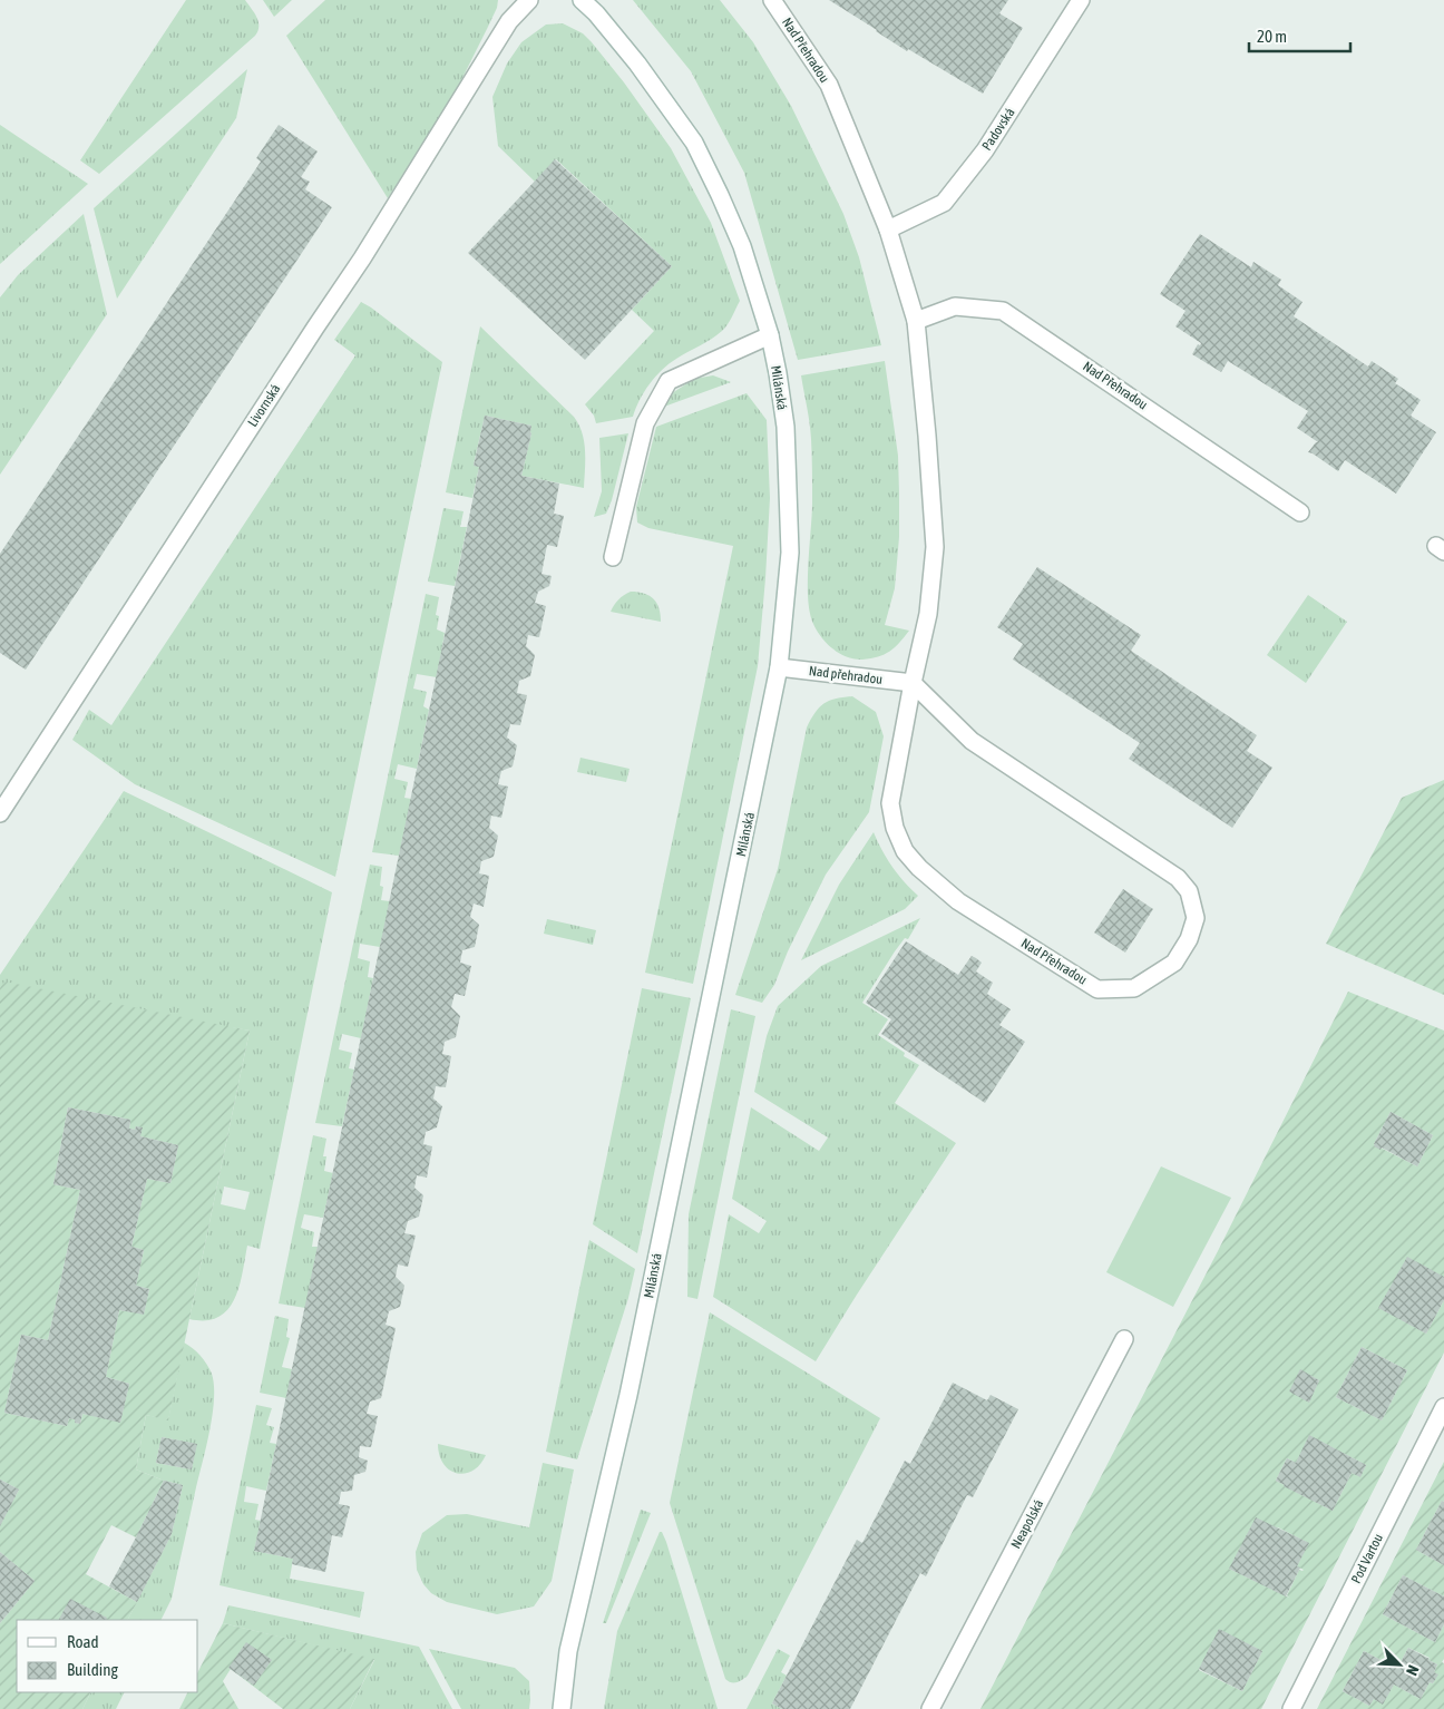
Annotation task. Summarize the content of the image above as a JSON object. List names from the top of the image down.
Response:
{
  "streets": {
    "street": [
      "Nad Přehradou",
      "Padovská",
      "Milánská",
      "Livornská",
      "Nad přehradou",
      "Neapolská",
      "Pod Vartou"
    ]
  },
  "crossings": [
    ["Nad Přehradou", "Padovská"],
    ["Nad Přehradou", "Nad přehradou"],
    ["Milánská", "Nad přehradou"]
  ],
  "legend": ["Road", "Building"],
  "scale_bar": "20 m",
  "north": "bottom right"
}
